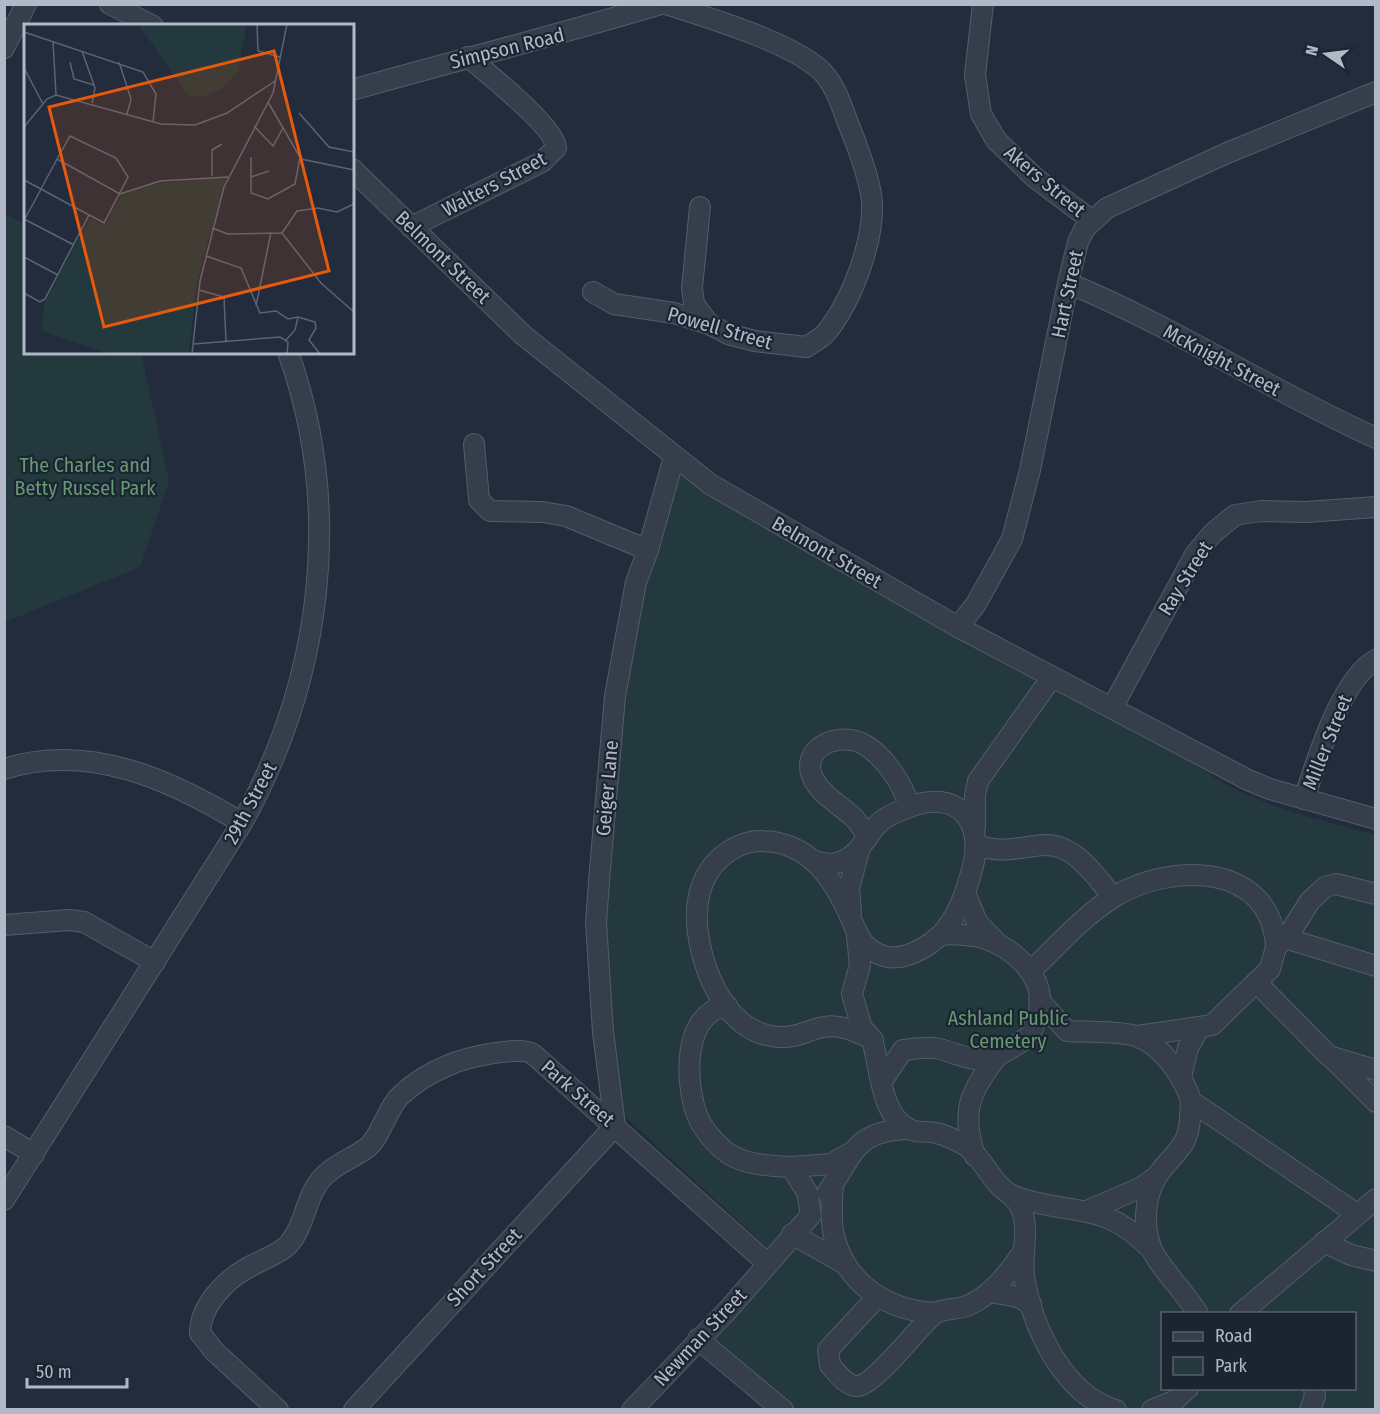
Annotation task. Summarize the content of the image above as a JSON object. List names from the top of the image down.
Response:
{
  "streets": {
    "street": [
      "Simpson Road",
      "Akers Street",
      "Walters Street",
      "Belmont Street",
      "Hart Street",
      "Powell Street",
      "McKnight Street",
      "Ray Street",
      "Miller Street",
      "Geiger Lane",
      "29th Street",
      "Park Street",
      "Short Street",
      "Newman Street"
    ]
  },
  "crossings": [
    ["Simpson Road", "Walters Street"],
    ["Akers Street", "Hart Street"],
    ["Walters Street", "Belmont Street"],
    ["Belmont Street", "Hart Street"],
    ["Belmont Street", "Ray Street"],
    ["Belmont Street", "Miller Street"],
    ["Belmont Street", "Geiger Lane"],
    ["Hart Street", "McKnight Street"],
    ["Geiger Lane", "Park Street"],
    ["Geiger Lane", "Short Street"],
    ["Park Street", "Short Street"],
    ["Park Street", "Newman Street"]
  ],
  "parks": ["The Charles and Betty Russel Park", "Ashland Public Cemetery"],
  "legend": ["Road", "Park"],
  "scale_bar": "50 m",
  "north": "left"
}
